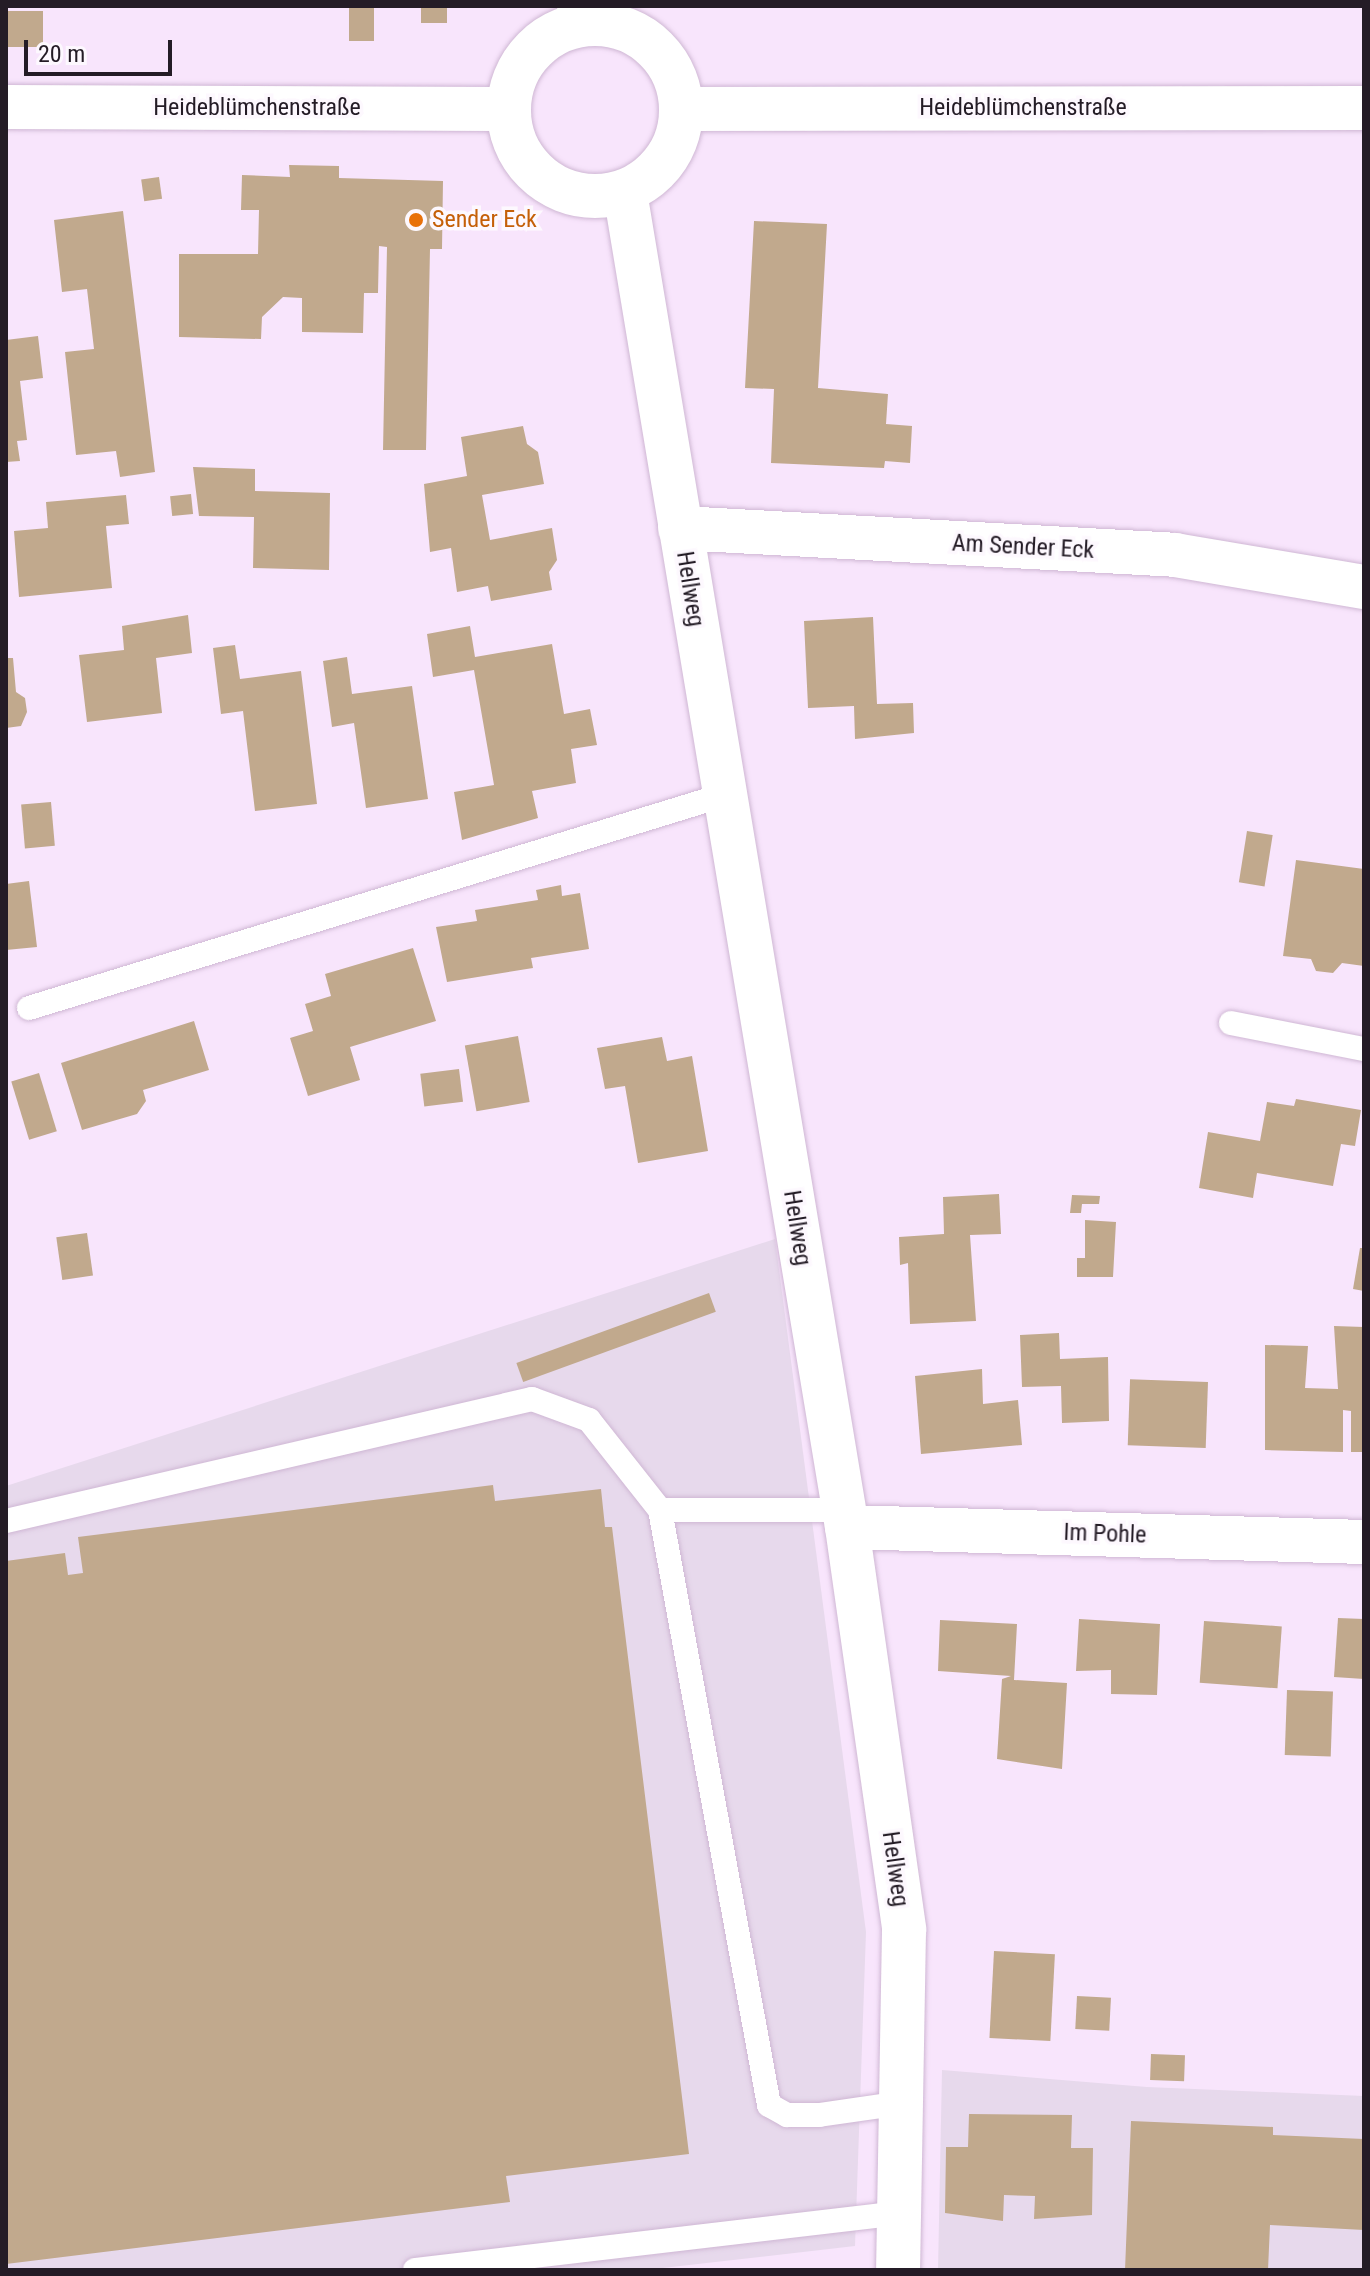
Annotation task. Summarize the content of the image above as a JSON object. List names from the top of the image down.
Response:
{
  "streets": {
    "street": [
      "Heideblümchenstraße",
      "Am Sender Eck",
      "Hellweg",
      "Im Pohle"
    ]
  },
  "crossings": [
    ["Heideblümchenstraße", "Hellweg"],
    ["Am Sender Eck", "Hellweg"],
    ["Hellweg", "Im Pohle"]
  ],
  "places": ["Sender Eck"],
  "scale_bar": "20 m"
}
